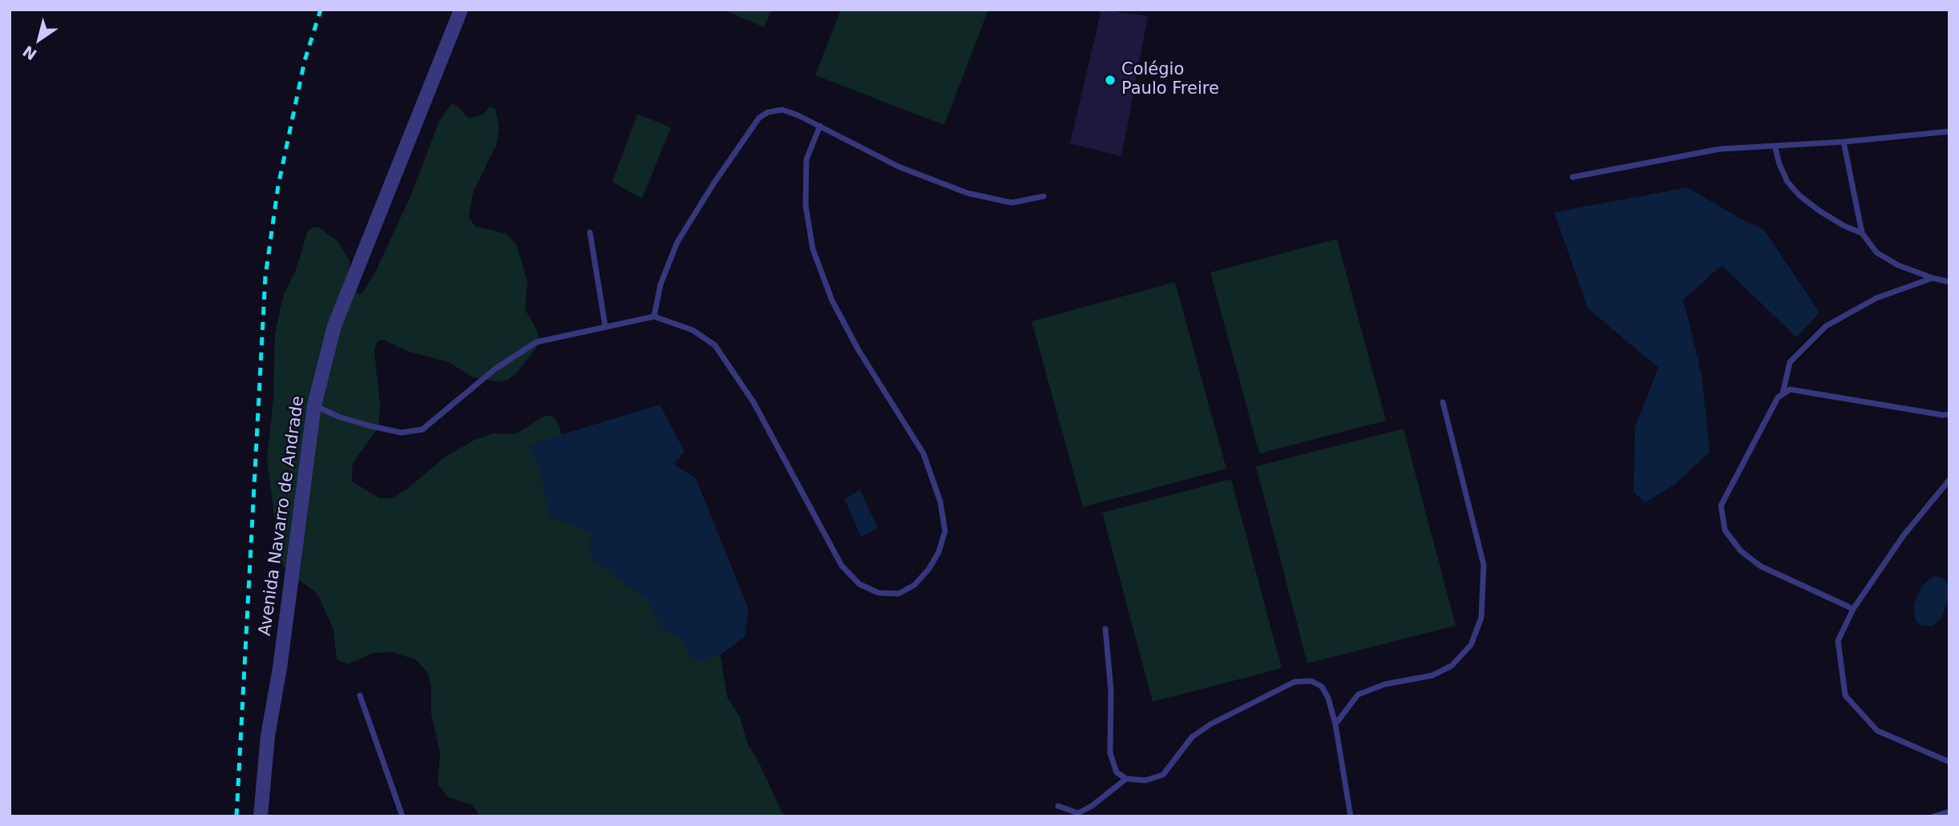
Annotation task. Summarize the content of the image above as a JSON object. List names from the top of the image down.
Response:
{
  "streets": {
    "street": ["Avenida Navarro de Andrade"]
  },
  "places": ["Colégio Paulo Freire"],
  "north": "bottom left"
}
